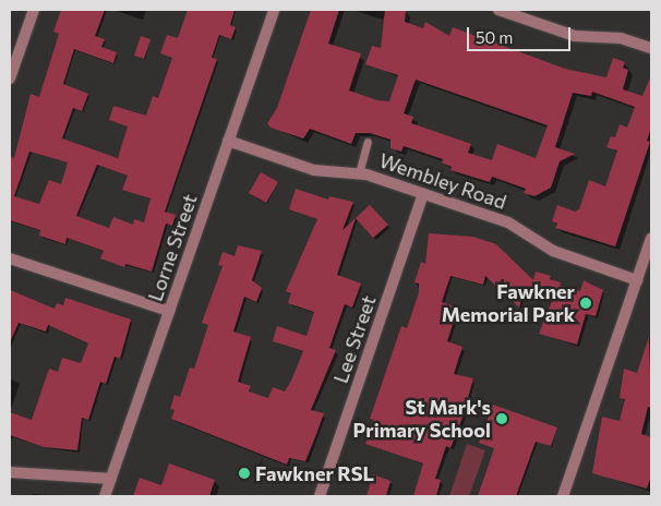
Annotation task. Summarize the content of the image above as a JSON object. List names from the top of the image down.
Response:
{
  "streets": {
    "street": ["Wembley Road", "Lorne Street", "Lee Street"]
  },
  "crossings": [
    ["Wembley Road", "Lorne Street"],
    ["Wembley Road", "Lee Street"]
  ],
  "places": ["Fawkner Memorial Park", "St Mark's Primary School", "Fawkner RSL"],
  "scale_bar": "50 m"
}
